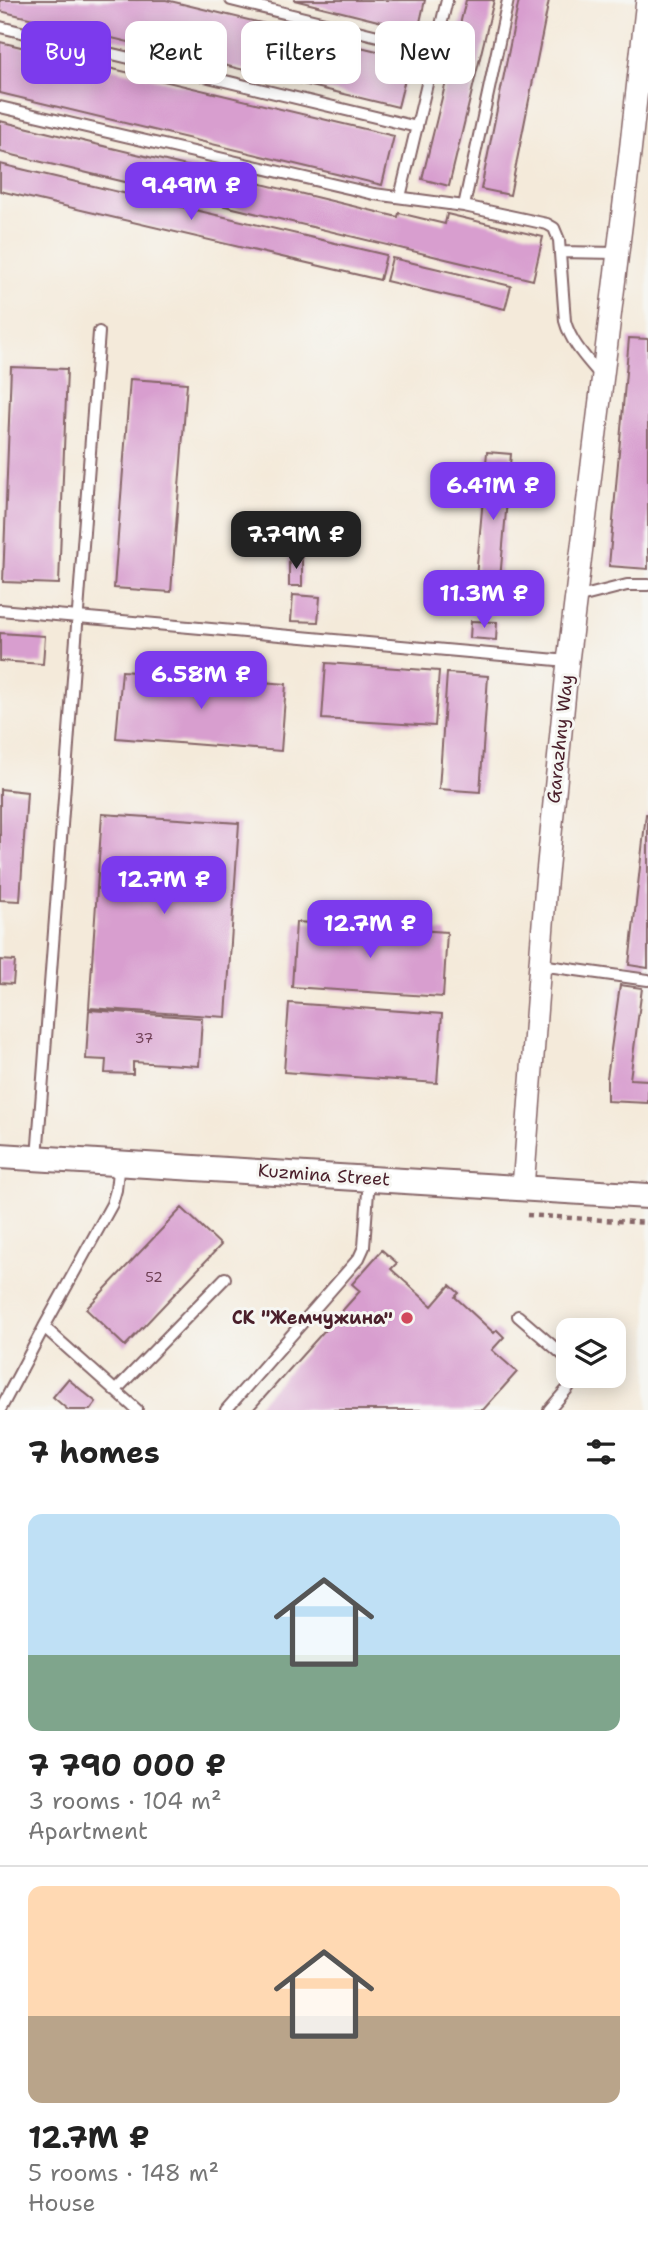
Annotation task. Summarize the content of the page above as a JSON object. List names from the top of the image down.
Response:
{
  "streets": {
    "street": ["Garazhny Way", "Kuzmina Street"]
  },
  "crossings": [
    ["Garazhny Way", "Kuzmina Street"]
  ],
  "places": ["СК \"Жемчужина\""],
  "house_numbers": ["37", "52"],
  "page": {
    "chip": [
      "Buy",
      "Rent",
      "Filters",
      "New"
    ],
    "price": [
      "9.49M ₽",
      "6.41M ₽",
      "7.79M ₽",
      "11.3M ₽",
      "6.58M ₽",
      "12.7M ₽",
      "12.7M ₽"
    ],
    "heading": "7 homes",
    "list": [
      {
        "name": "7 790 000 ₽",
        "note": "3 rooms · 104 m² · Apartment"
      },
      {
        "name": "12.7M ₽",
        "note": "5 rooms · 148 m² · House"
      }
    ]
  }
}
